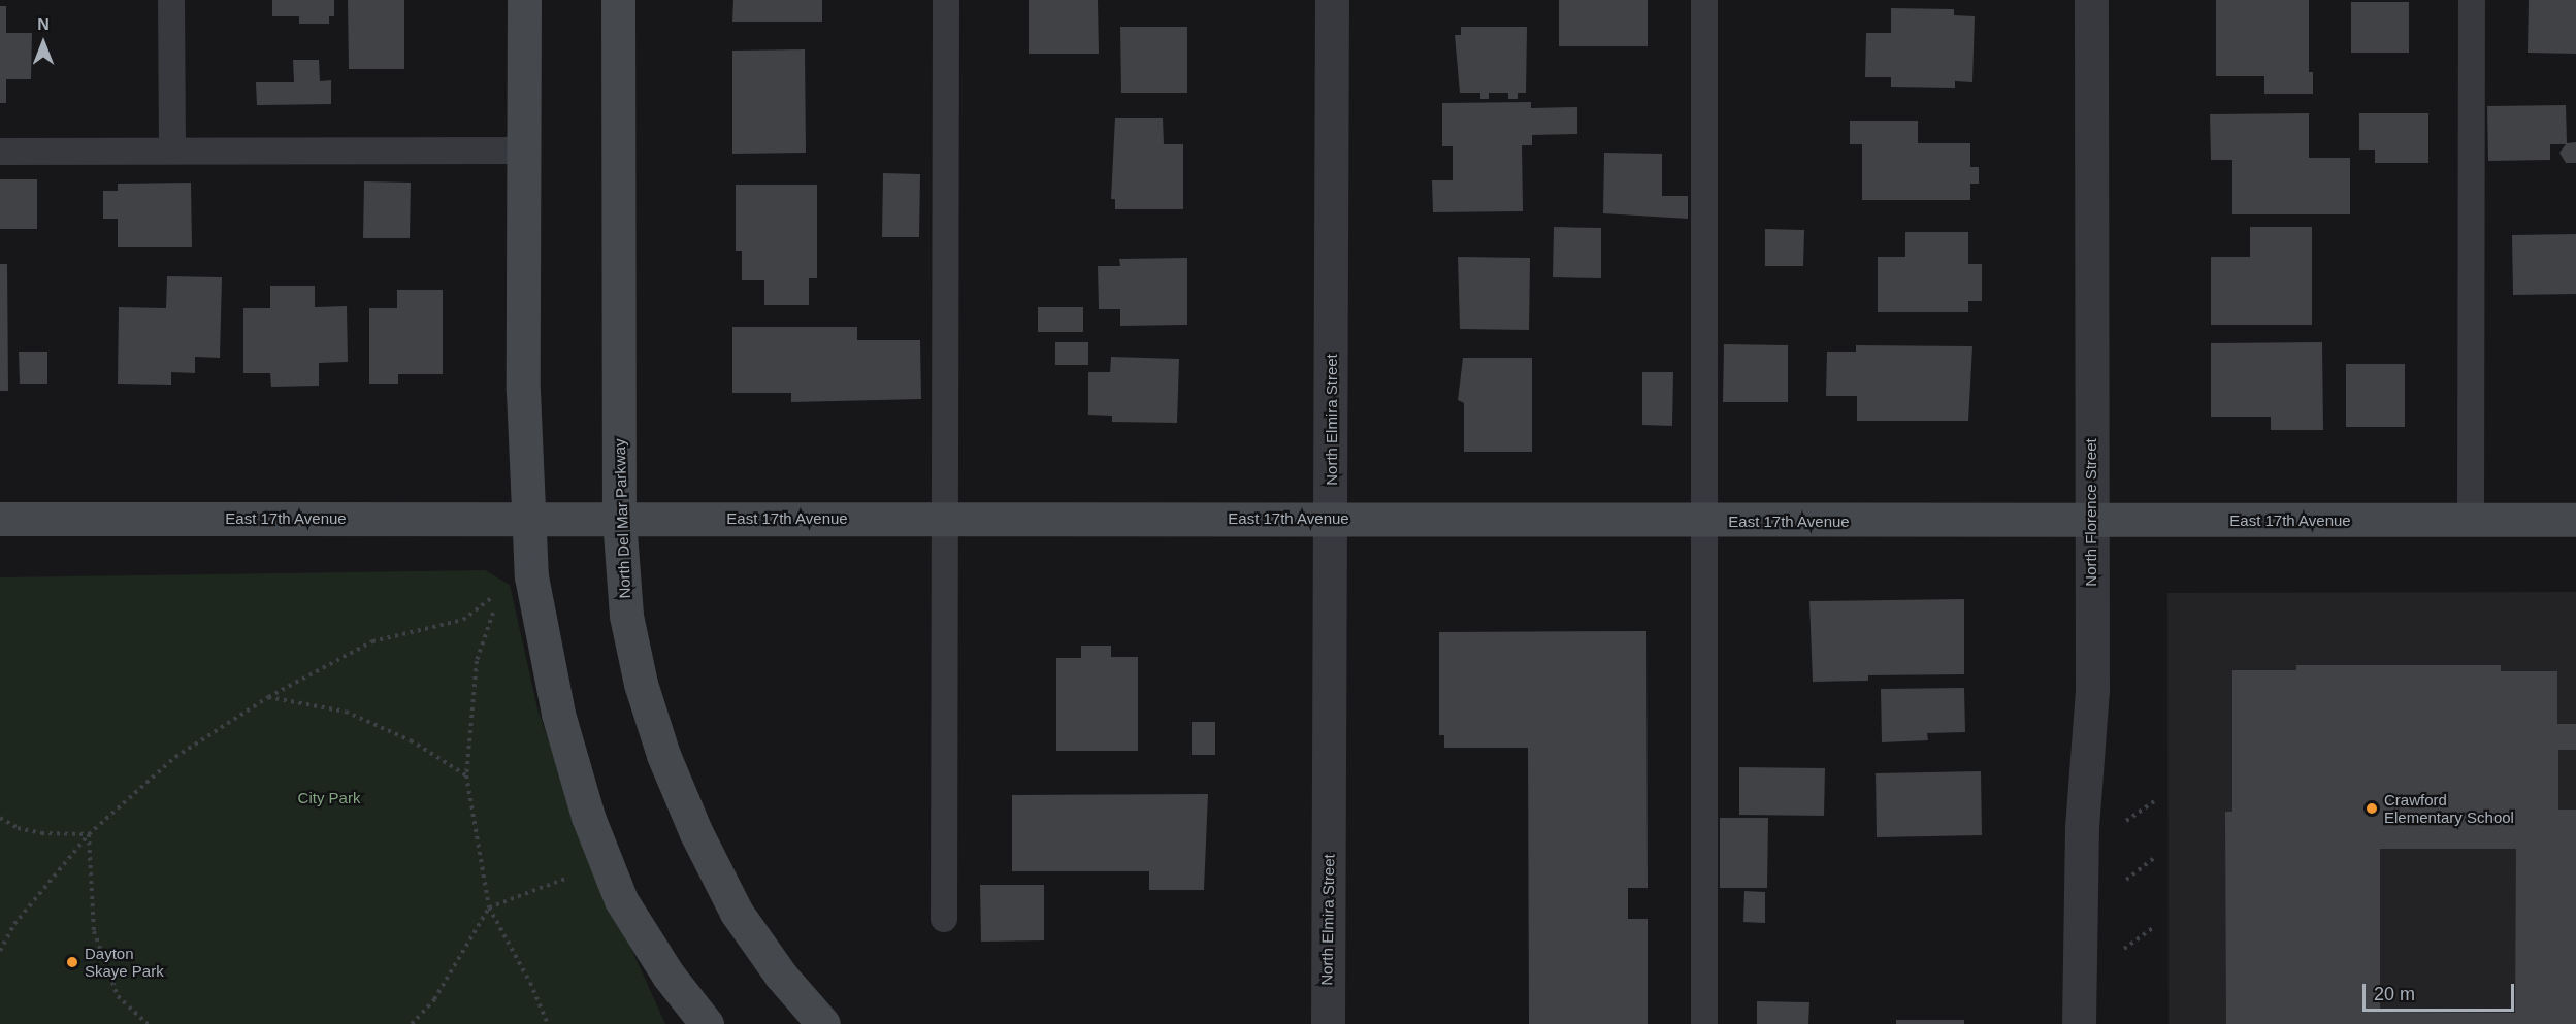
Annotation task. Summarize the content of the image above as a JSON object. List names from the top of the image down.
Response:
{
  "streets": {
    "street": [
      "North Elmira Street",
      "North Florence Street",
      "East 17th Avenue",
      "North Del Mar Parkway"
    ]
  },
  "crossings": [
    ["North Elmira Street", "East 17th Avenue"],
    ["North Florence Street", "East 17th Avenue"],
    ["East 17th Avenue", "North Del Mar Parkway"]
  ],
  "parks": ["City Park"],
  "places": ["Crawford Elementary School", "Dayton Skaye Park"],
  "scale_bar": "20 m",
  "north": "top"
}
